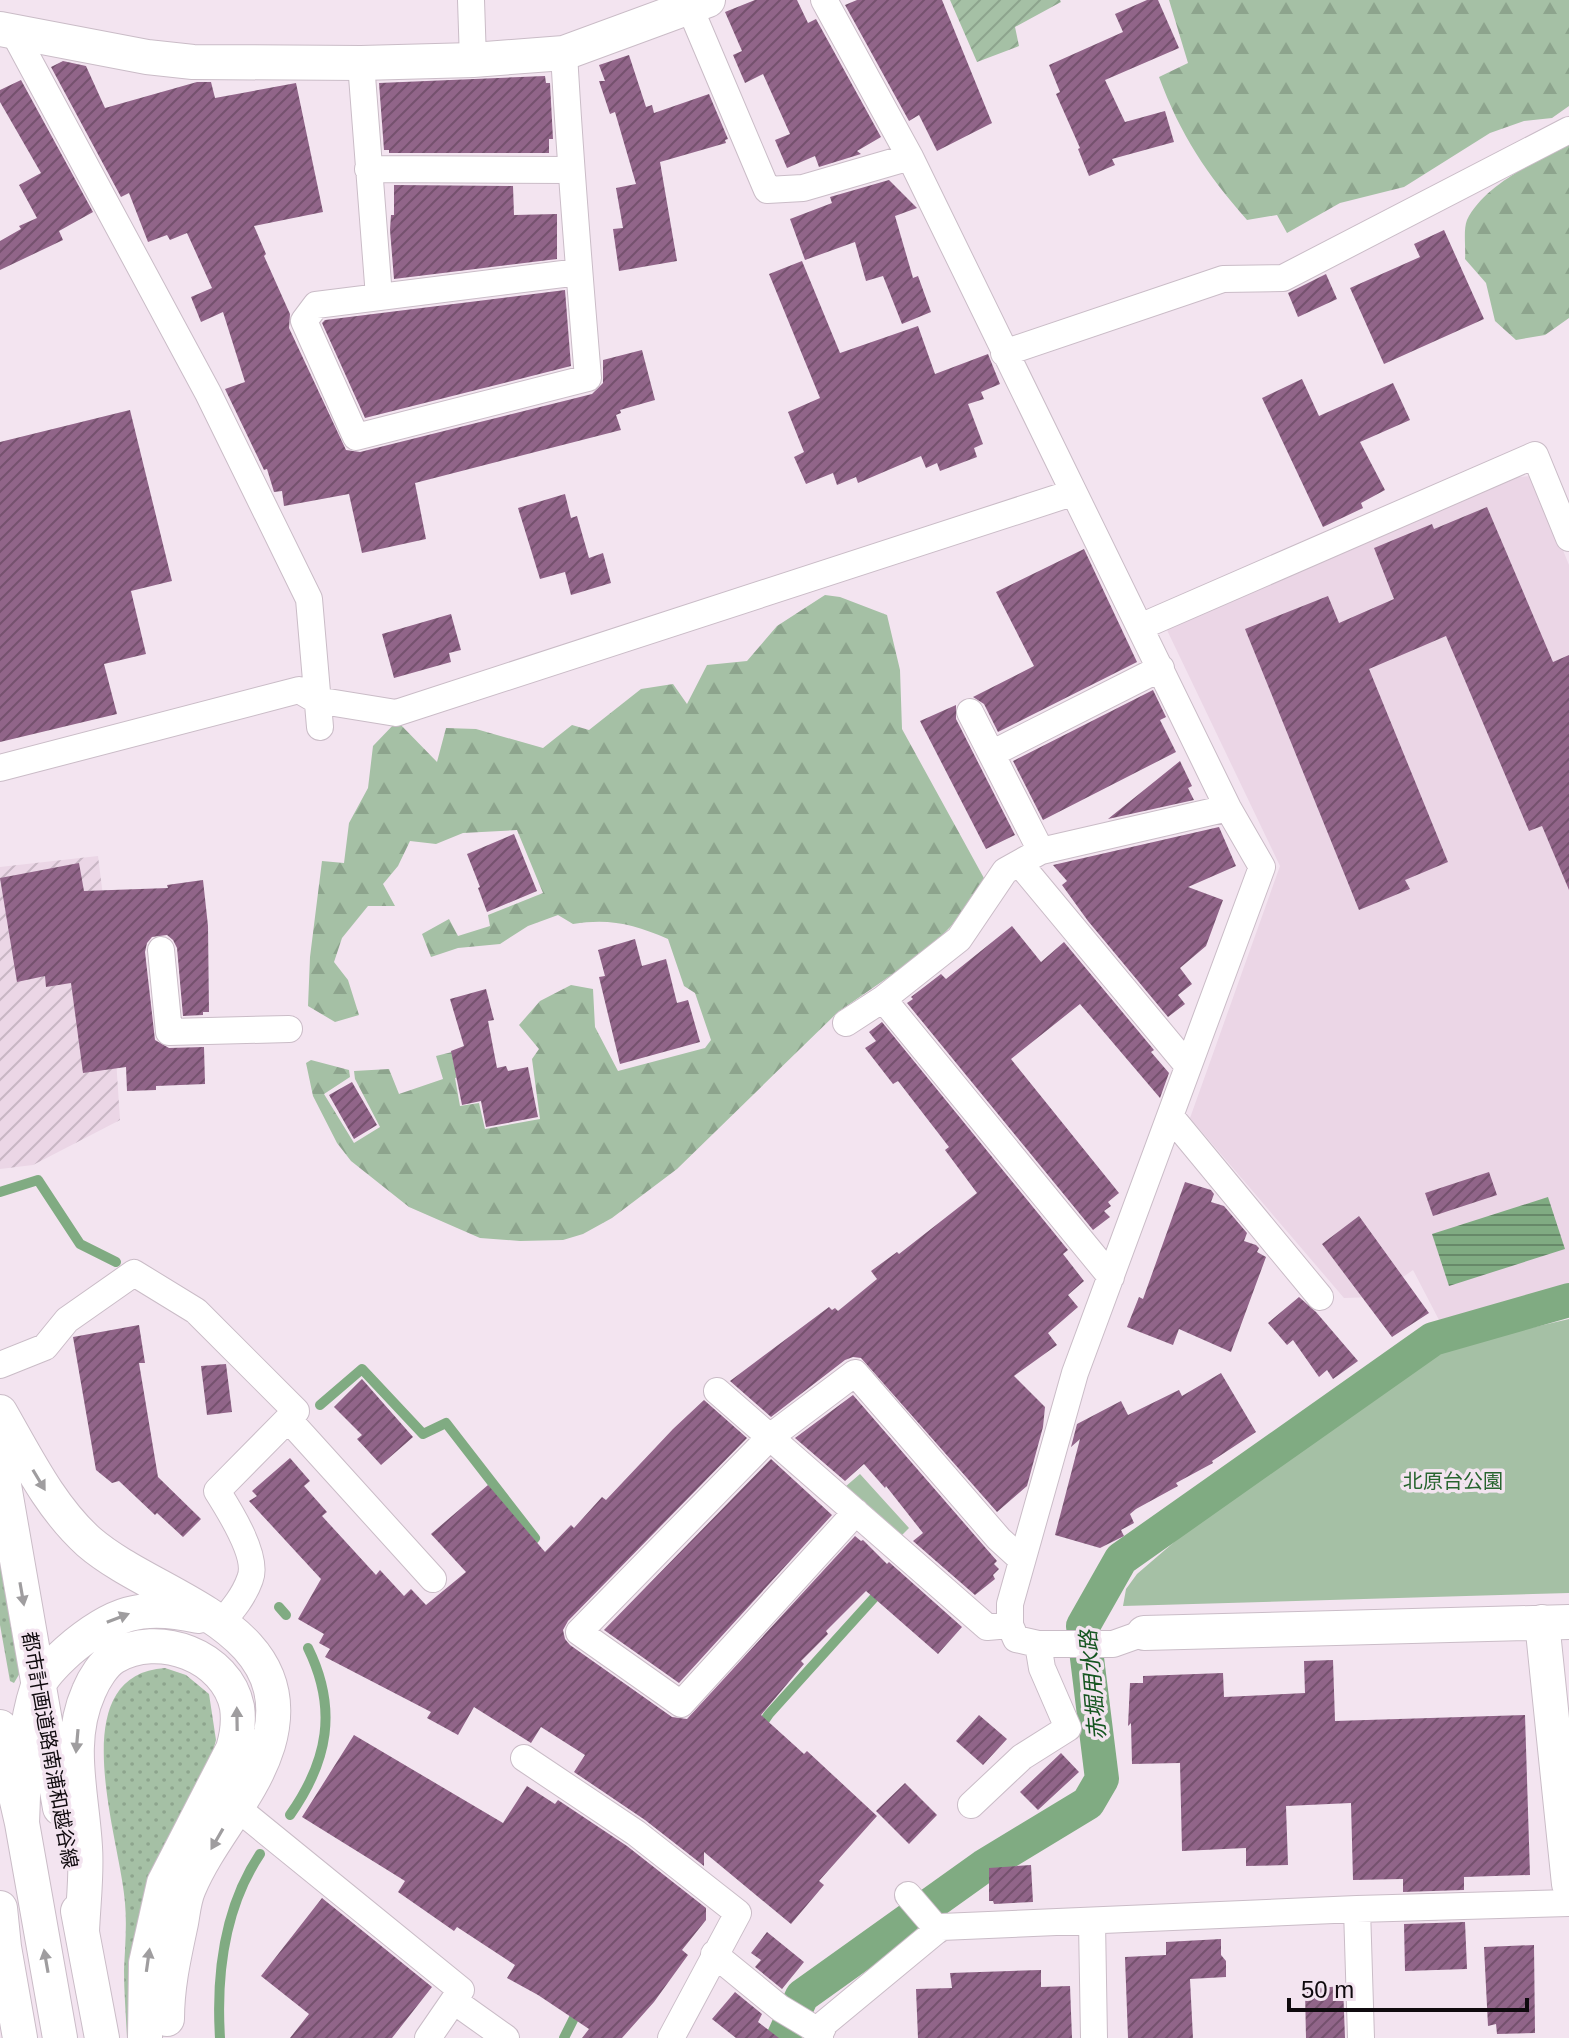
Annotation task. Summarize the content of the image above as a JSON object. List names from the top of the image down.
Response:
{
  "streets": {
    "street": ["都市計画道路南浦和越谷線"]
  },
  "water": ["赤堀用水路"],
  "parks": ["北原台公園"],
  "scale_bar": "50 m"
}
